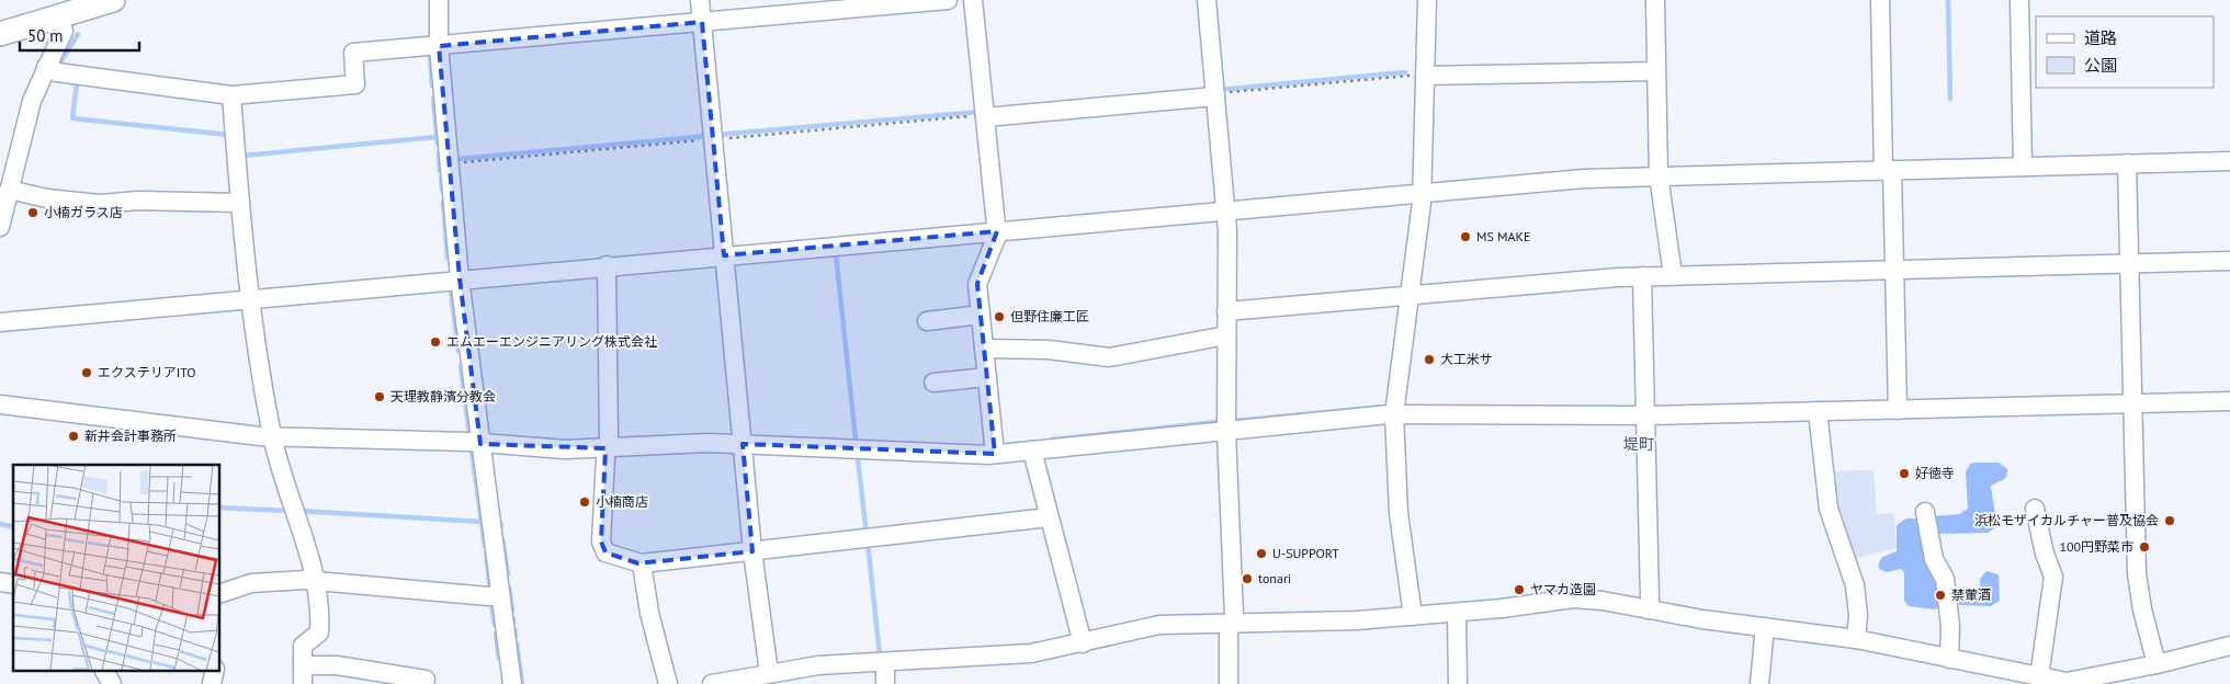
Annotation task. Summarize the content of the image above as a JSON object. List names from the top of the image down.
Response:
{
  "districts": ["堤町"],
  "places": [
    "小楠ガラス店",
    "MS MAKE",
    "但野住廉工匠",
    "エムエーエンジニアリング株式会社",
    "大工米サ",
    "エクステリアITO",
    "天理教静濱分教会",
    "新井会計事務所",
    "好徳寺",
    "小楠商店",
    "浜松モザイカルチャー普及協会",
    "100円野菜市",
    "U-SUPPORT",
    "tonari",
    "ヤマカ造園",
    "禁葷酒"
  ],
  "legend": ["道路", "公園"],
  "scale_bar": "50 m"
}
